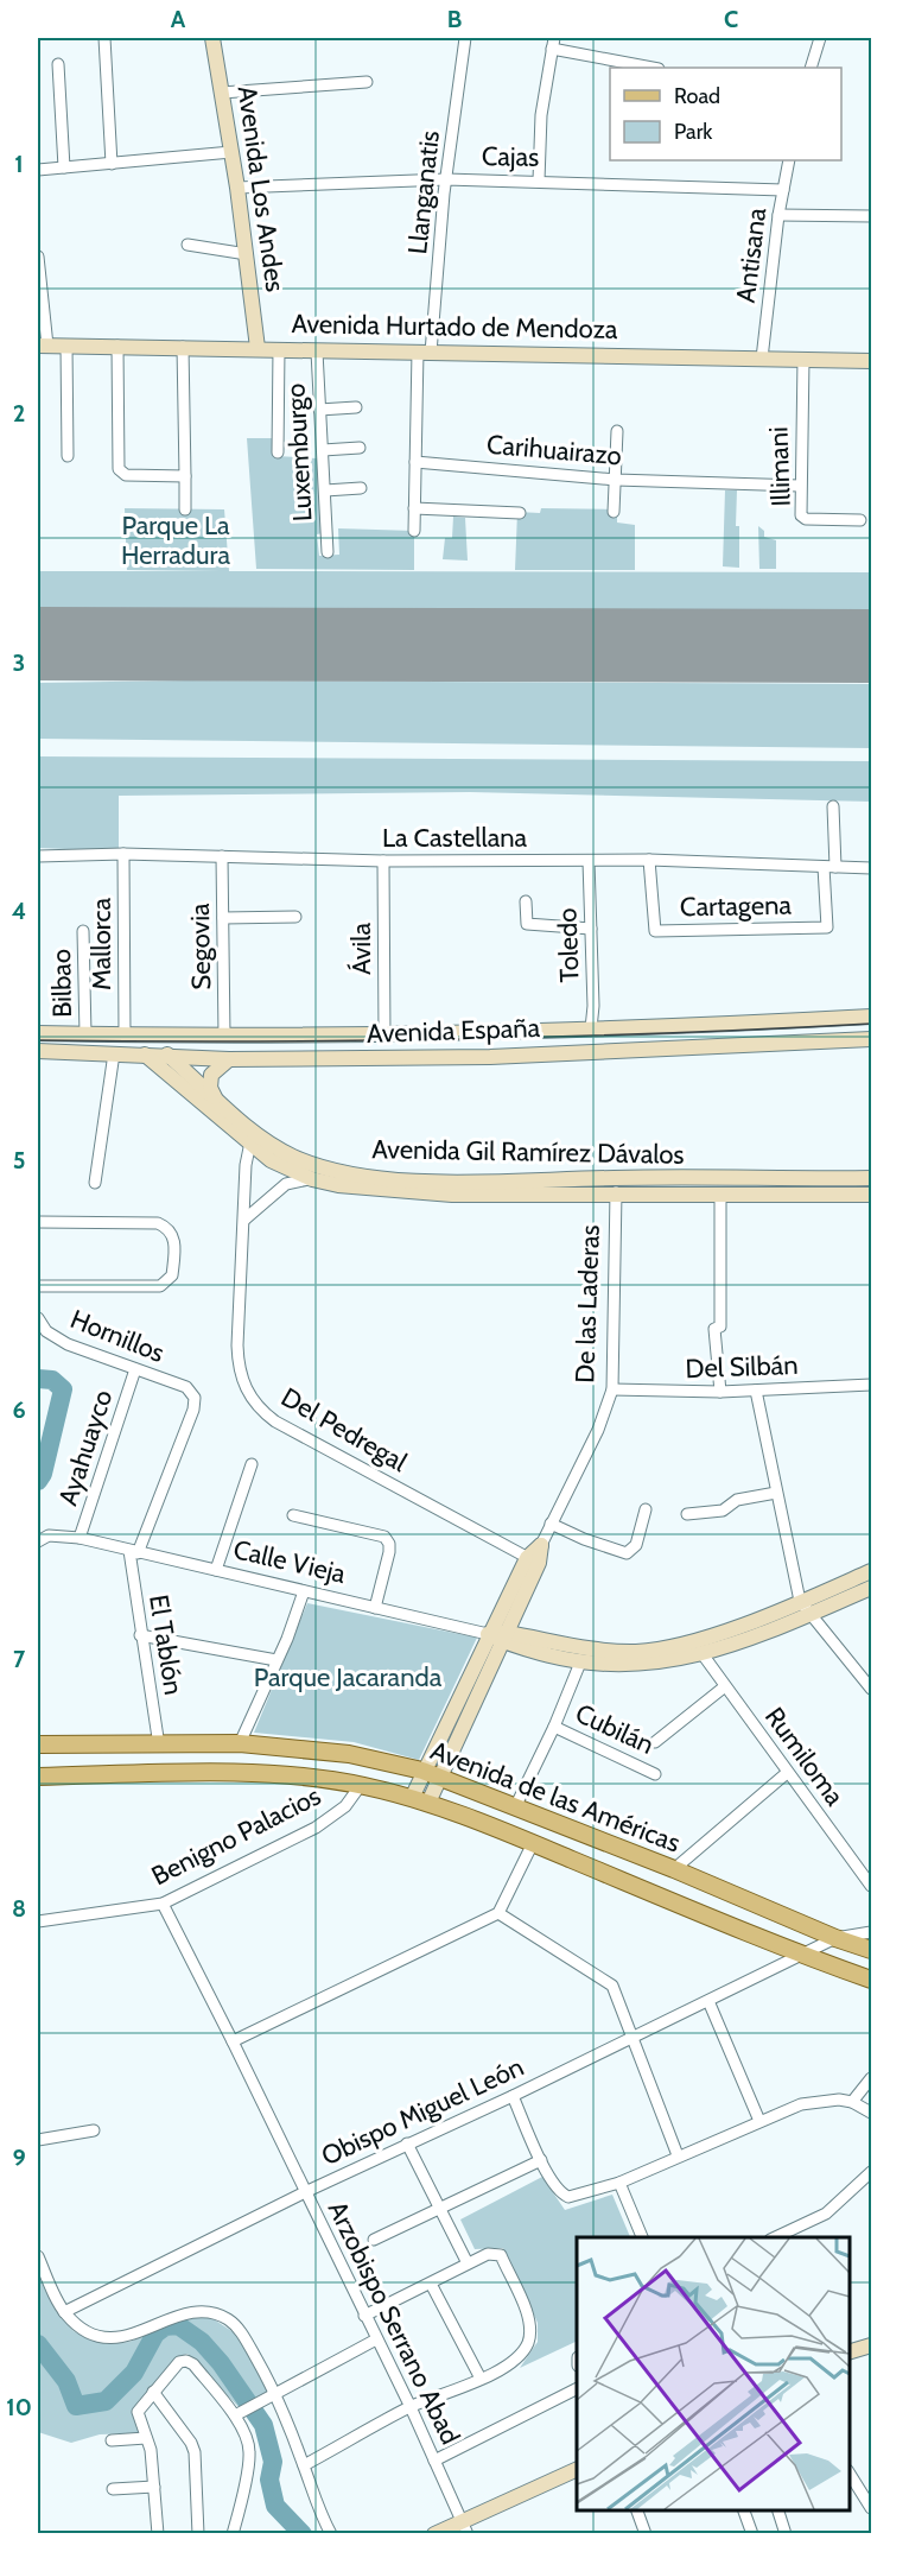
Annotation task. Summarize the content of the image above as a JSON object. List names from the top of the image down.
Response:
{
  "streets": {
    "main road": [
      "Avenida Los Andes",
      "Avenida Hurtado de Mendoza",
      "Avenida España",
      "Avenida Gil Ramírez Dávalos",
      "De las Laderas",
      "Calle Vieja",
      "Avenida de las Américas"
    ],
    "street": [
      "Cajas",
      "Llanganatis",
      "Antisana",
      "Carihuairazo",
      "Luxemburgo",
      "Illimani",
      "La Castellana",
      "Cartagena",
      "Mallorca",
      "Toledo",
      "Segovia",
      "Ávila",
      "Bilbao",
      "Hornillos",
      "Del Silbán",
      "Del Pedregal",
      "Ayahuayco",
      "El Tablón",
      "Cubilán",
      "Rumiloma",
      "Benigno Palacios",
      "Obispo Miguel León",
      "Arzobispo Serrano Abad"
    ]
  },
  "crossings": [
    ["Cajas", "Avenida Los Andes"],
    ["Cajas", "Llanganatis"],
    ["Cajas", "Antisana"],
    ["Avenida Los Andes", "Avenida Hurtado de Mendoza"],
    ["Llanganatis", "Avenida Hurtado de Mendoza"],
    ["Antisana", "Avenida Hurtado de Mendoza"],
    ["Avenida Hurtado de Mendoza", "Luxemburgo"],
    ["Avenida Hurtado de Mendoza", "Illimani"],
    ["Carihuairazo", "Illimani"],
    ["La Castellana", "Cartagena"],
    ["La Castellana", "Mallorca"],
    ["La Castellana", "Toledo"],
    ["La Castellana", "Segovia"],
    ["La Castellana", "Ávila"],
    ["Mallorca", "Avenida España"],
    ["Toledo", "Avenida España"],
    ["Segovia", "Avenida España"],
    ["Ávila", "Avenida España"],
    ["Bilbao", "Avenida España"],
    ["Avenida España", "Avenida Gil Ramírez Dávalos"],
    ["Avenida Gil Ramírez Dávalos", "De las Laderas"],
    ["Avenida Gil Ramírez Dávalos", "Del Pedregal"],
    ["De las Laderas", "Del Silbán"],
    ["De las Laderas", "Del Pedregal"],
    ["De las Laderas", "Calle Vieja"],
    ["De las Laderas", "Avenida de las Américas"],
    ["Hornillos", "Ayahuayco"],
    ["Hornillos", "El Tablón"],
    ["Ayahuayco", "Calle Vieja"],
    ["Calle Vieja", "El Tablón"],
    ["Calle Vieja", "Rumiloma"],
    ["El Tablón", "Avenida de las Américas"],
    ["Avenida de las Américas", "Benigno Palacios"],
    ["Avenida de las Américas", "Obispo Miguel León"],
    ["Benigno Palacios", "Arzobispo Serrano Abad"],
    ["Obispo Miguel León", "Arzobispo Serrano Abad"]
  ],
  "parks": ["Parque La Herradura", "Parque Jacaranda"],
  "legend": ["Road", "Park"],
  "grid": {
    "columns": ["A", "B", "C"],
    "rows": [
      "1",
      "2",
      "3",
      "4",
      "5",
      "6",
      "7",
      "8",
      "9",
      "10"
    ]
  }
}
